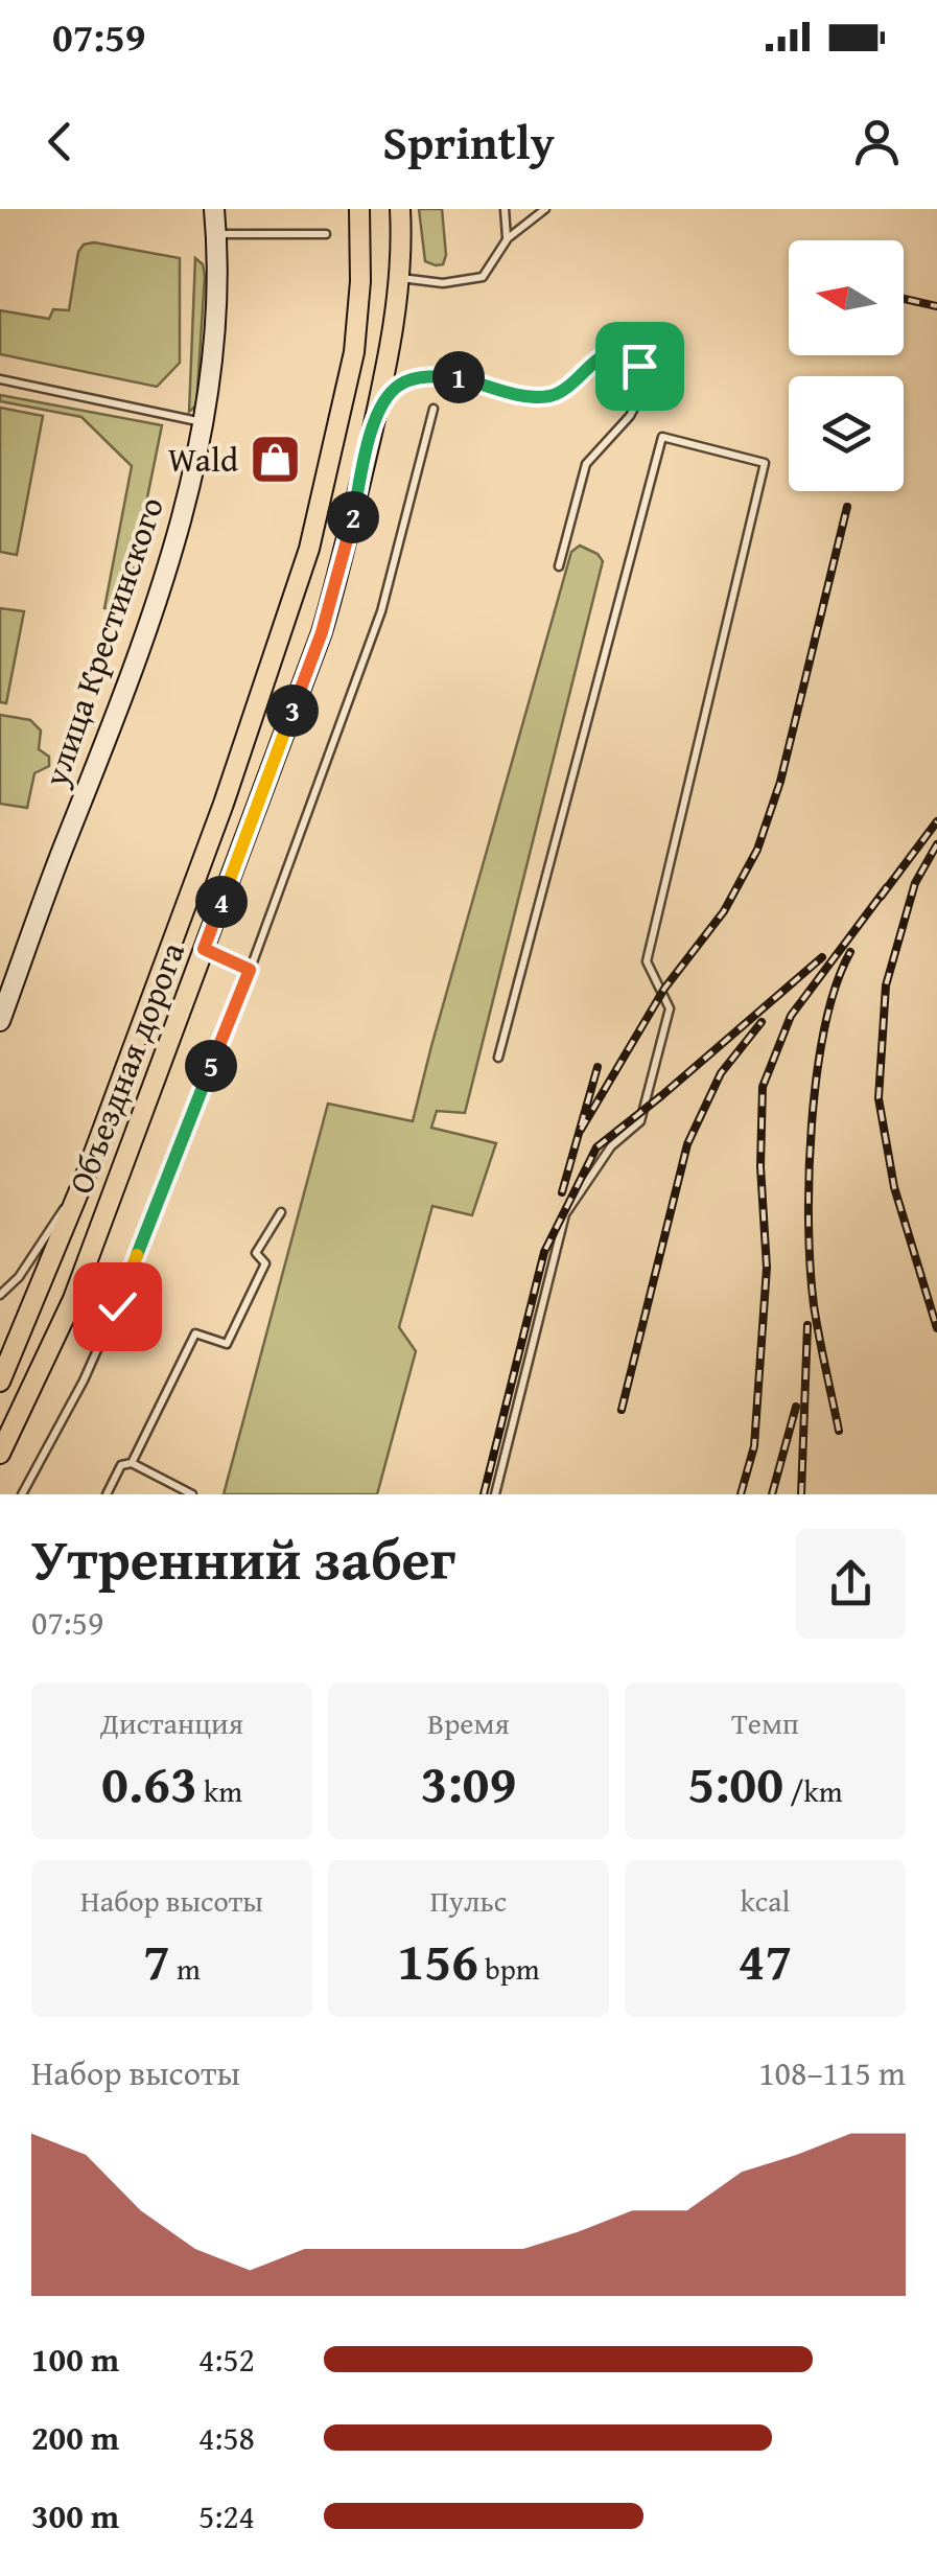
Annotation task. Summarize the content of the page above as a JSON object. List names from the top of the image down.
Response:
{
  "streets": {
    "main road": ["Объездная дорога"],
    "street": ["улица Крестинского"]
  },
  "places": {
    "shop": ["Wald"]
  },
  "north": "left",
  "page": {
    "status": "07:59",
    "header": "Sprintly",
    "pins": [
      "1",
      "2",
      "3",
      "4",
      "5"
    ],
    "heading": ["Утренний забег", "07:59"],
    "stats": [
      ["Дистанция", "0.63 km"],
      ["Время", "3:09"],
      ["Темп", "5:00 /km"],
      ["Набор высоты", "7 m"],
      ["Пульс", "156 bpm"],
      ["kcal", "47"]
    ],
    "chart": ["Набор высоты", "108–115 m"],
    "list": [
      {
        "name": "100 m",
        "note": "4:52"
      },
      {
        "name": "200 m",
        "note": "4:58"
      },
      {
        "name": "300 m",
        "note": "5:24"
      }
    ]
  }
}
